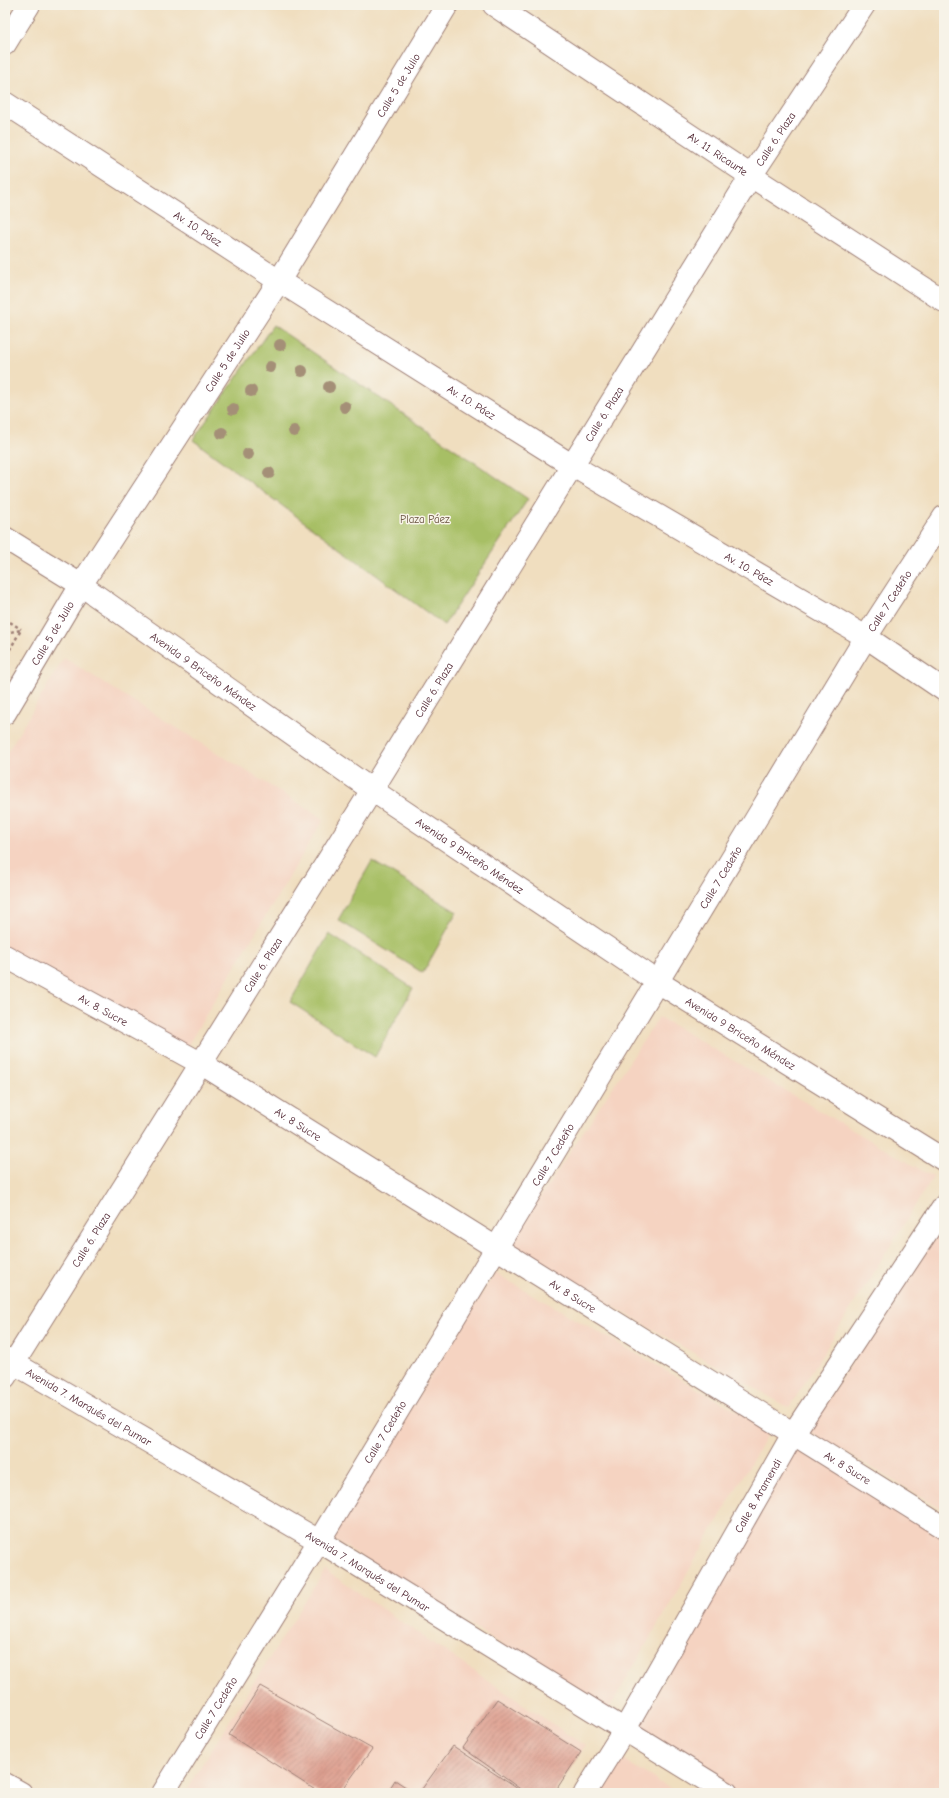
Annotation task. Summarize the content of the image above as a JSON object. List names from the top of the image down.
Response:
{
  "streets": {
    "street": [
      "Calle 5 de Julio",
      "Calle 6. Plaza",
      "Av. 11. Ricaurte",
      "Av. 10. Páez",
      "Calle 7 Cedeño",
      "Avenida 9 Briceño Méndez",
      "Av. 8. Sucre",
      "Av. 8 Sucre",
      "Avenida 7. Marqués del Pumar",
      "Calle 8. Aramendi"
    ]
  },
  "crossings": [
    ["Calle 5 de Julio", "Av. 10. Páez"],
    ["Calle 5 de Julio", "Avenida 9 Briceño Méndez"],
    ["Calle 6. Plaza", "Av. 11. Ricaurte"],
    ["Calle 6. Plaza", "Av. 10. Páez"],
    ["Calle 6. Plaza", "Avenida 9 Briceño Méndez"],
    ["Calle 6. Plaza", "Av. 8. Sucre"],
    ["Calle 6. Plaza", "Av. 8 Sucre"],
    ["Calle 6. Plaza", "Avenida 7. Marqués del Pumar"],
    ["Av. 10. Páez", "Calle 7 Cedeño"],
    ["Calle 7 Cedeño", "Avenida 9 Briceño Méndez"],
    ["Calle 7 Cedeño", "Av. 8 Sucre"],
    ["Calle 7 Cedeño", "Avenida 7. Marqués del Pumar"],
    ["Av. 8. Sucre", "Av. 8 Sucre"],
    ["Av. 8 Sucre", "Calle 8. Aramendi"],
    ["Avenida 7. Marqués del Pumar", "Calle 8. Aramendi"]
  ],
  "parks": ["Plaza Páez"]
}
